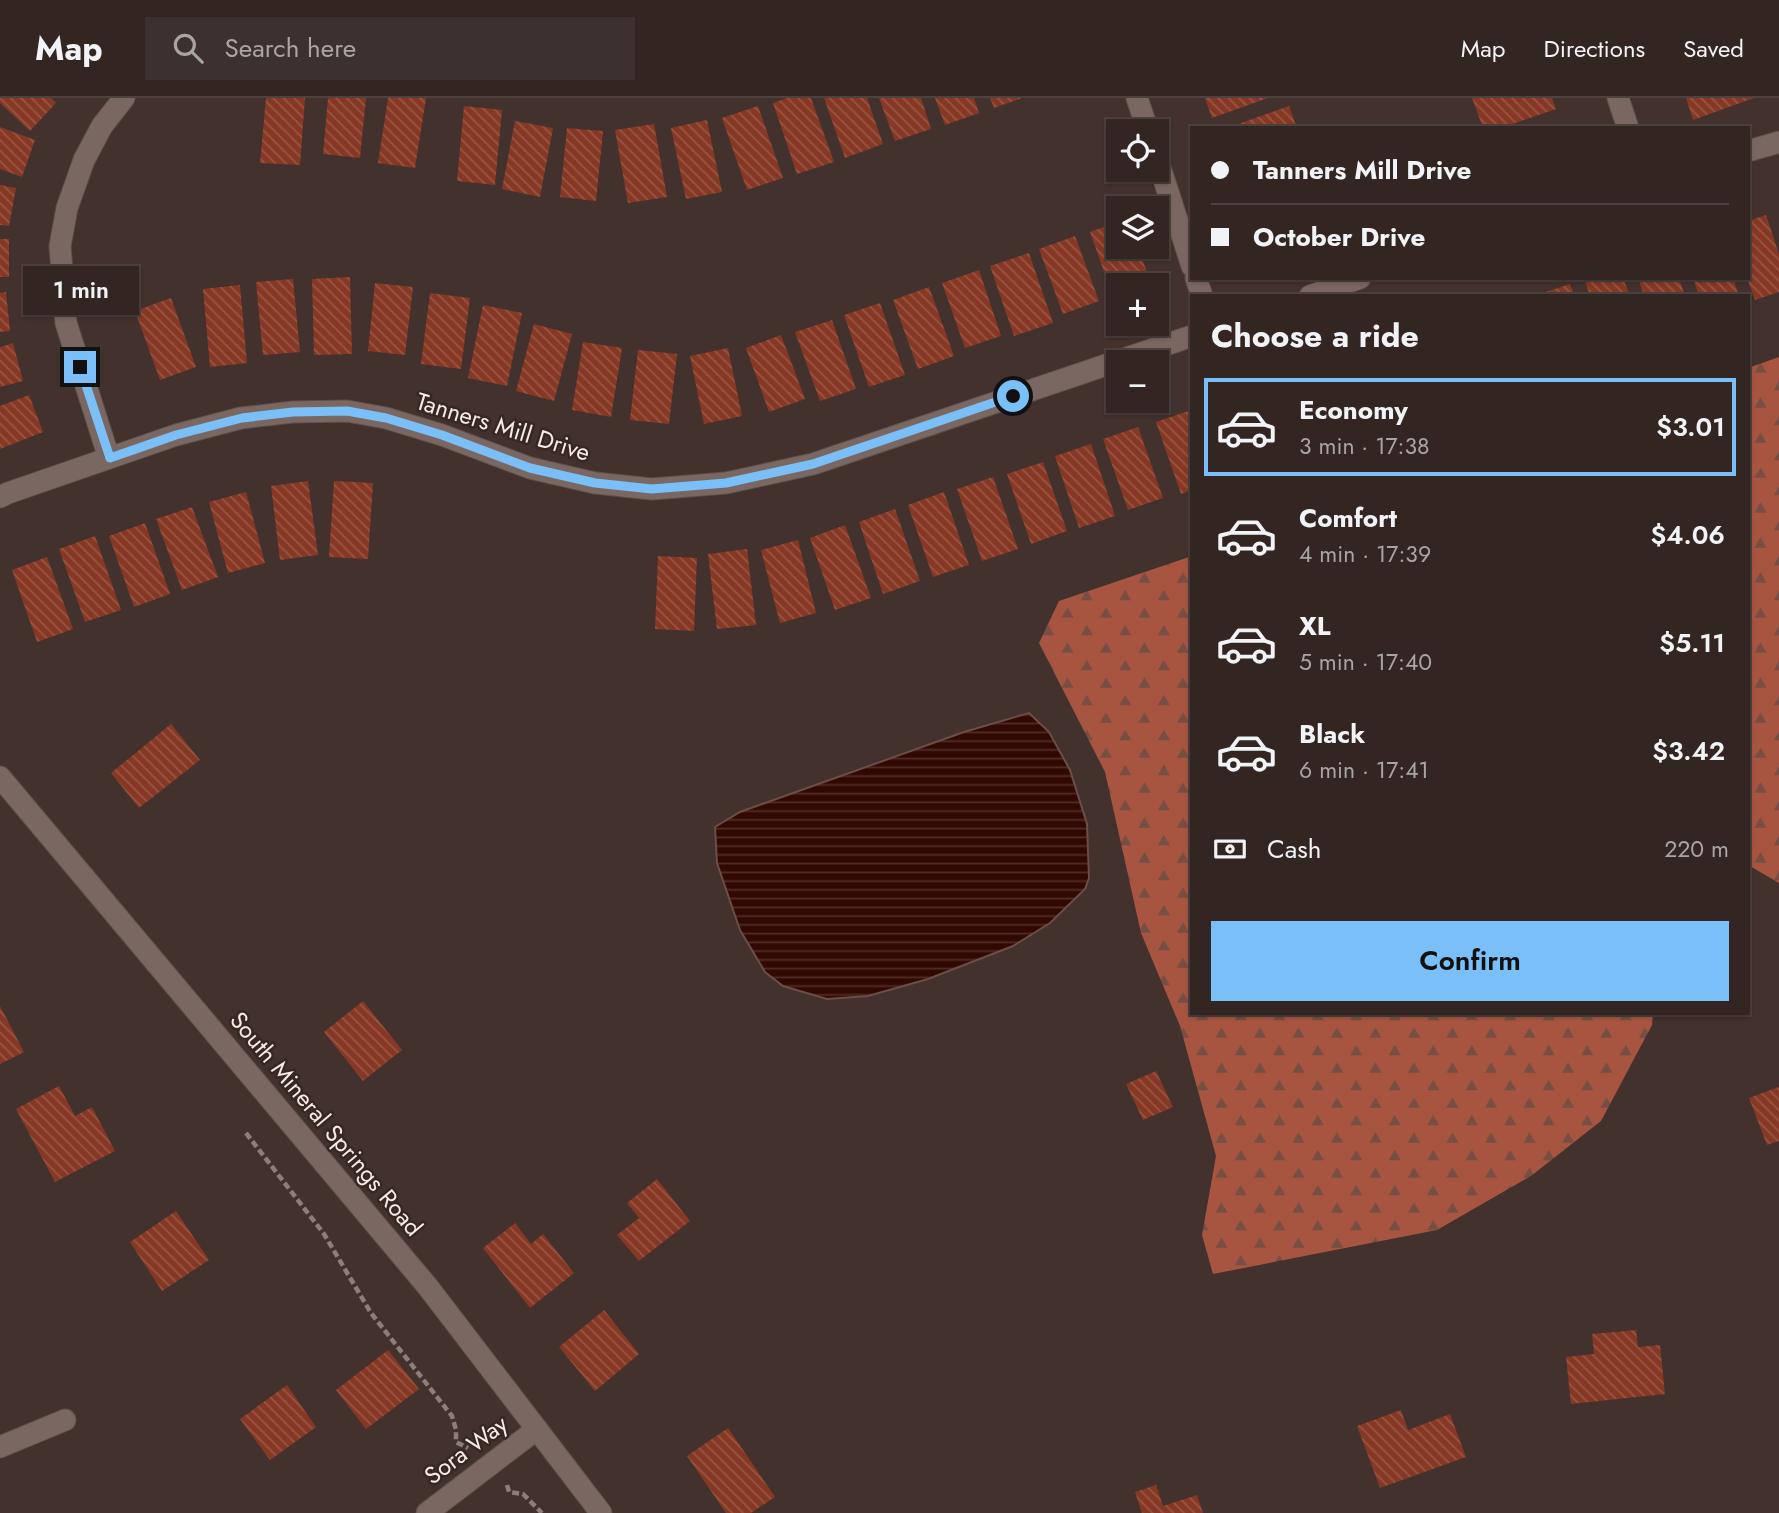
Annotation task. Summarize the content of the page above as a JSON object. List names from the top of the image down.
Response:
{
  "streets": {
    "street": ["Tanners Mill Drive", "South Mineral Springs Road", "Sora Way"]
  },
  "crossings": [
    ["South Mineral Springs Road", "Sora Way"]
  ],
  "page": {
    "header": "Map",
    "search": "Search here",
    "nav": ["Map", "Directions", "Saved"],
    "map_buttons": ["+", "−"],
    "banner": ["Tanners Mill Drive", "October Drive"],
    "bubble": "1 min",
    "heading": "Choose a ride",
    "list": [
      {
        "name": "Economy",
        "note": "3 min · 17:38",
        "value": "$3.01"
      },
      {
        "name": "Comfort",
        "note": "4 min · 17:39",
        "value": "$4.06"
      },
      {
        "name": "XL",
        "note": "5 min · 17:40",
        "value": "$5.11"
      },
      {
        "name": "Black",
        "note": "6 min · 17:41",
        "value": "$3.42"
      }
    ],
    "pay": ["Cash", "220 m"],
    "buttons": "Confirm"
  }
}
